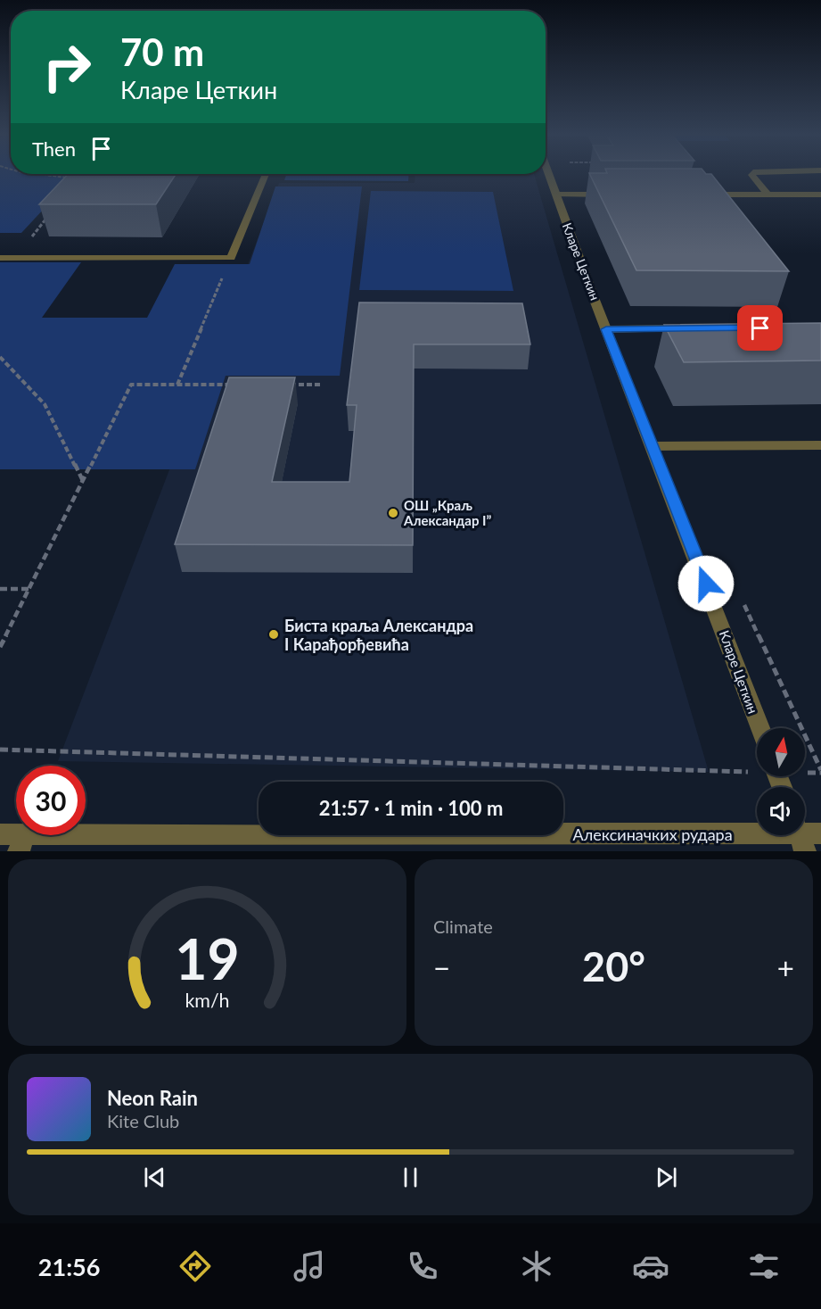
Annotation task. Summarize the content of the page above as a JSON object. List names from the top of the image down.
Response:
{
  "streets": {
    "street": ["Кларе Цеткин", "Алексиначких рудара"]
  },
  "places": ["ОШ „Краљ Александар I”", "Биста краља Александра I Карађорђевића"],
  "north": "top",
  "page": {
    "turn": ["70 m", "Кларе Цеткин"],
    "then": "Then",
    "limit": "30",
    "trip": "21:57 · 1 min · 100 m",
    "tile": "Climate",
    "heat": ["−", "20°", "+"],
    "song": ["Neon Rain", "Kite Club"],
    "tabs": "21:56",
    "gauge": ["19", "km/h"]
  }
}
